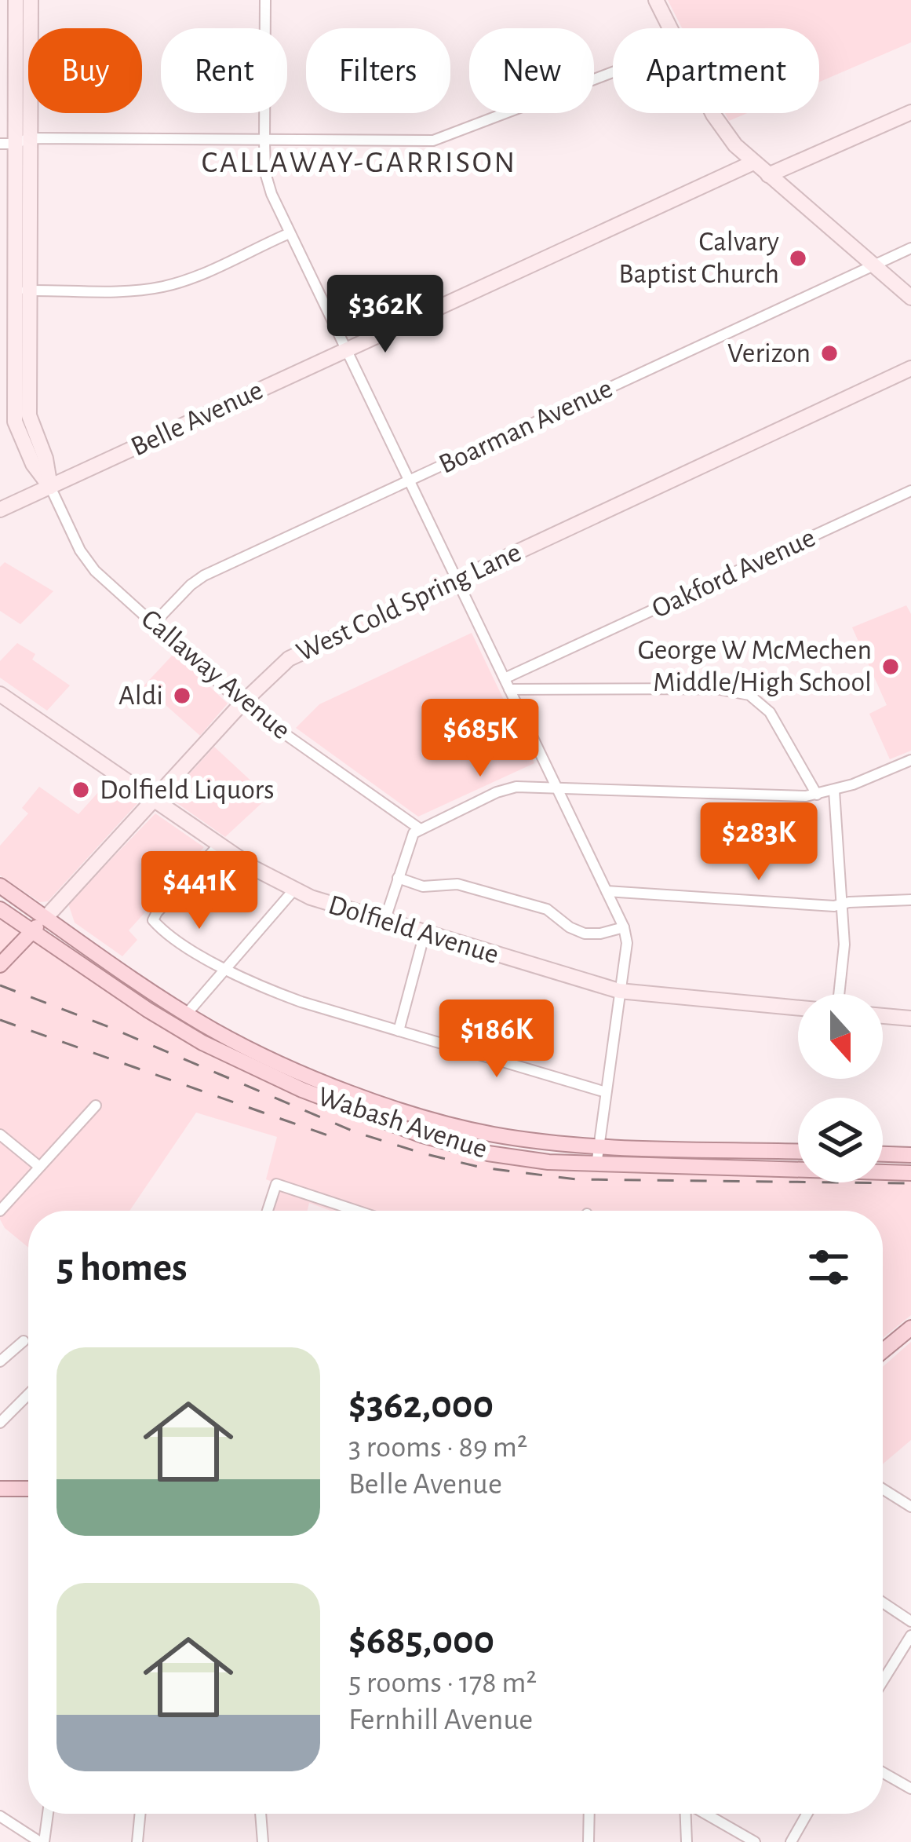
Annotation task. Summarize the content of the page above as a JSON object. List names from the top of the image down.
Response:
{
  "streets": {
    "main road": ["West Cold Spring Lane", "Wabash Avenue"],
    "street": [
      "Belle Avenue",
      "Boarman Avenue",
      "Oakford Avenue",
      "Callaway Avenue",
      "Dolfield Avenue"
    ]
  },
  "crossings": [
    ["Belle Avenue", "Callaway Avenue"],
    ["Boarman Avenue", "Callaway Avenue"],
    ["West Cold Spring Lane", "Callaway Avenue"],
    ["West Cold Spring Lane", "Dolfield Avenue"],
    ["West Cold Spring Lane", "Wabash Avenue"]
  ],
  "districts": ["CALLAWAY-GARRISON"],
  "places": [
    "Calvary Baptist Church",
    "Verizon",
    "George W McMechen Middle/High School",
    "Aldi",
    "Dolfield Liquors"
  ],
  "north": "bottom",
  "page": {
    "chip": [
      "Buy",
      "Rent",
      "Filters",
      "New",
      "Apartment"
    ],
    "price": [
      "$362K",
      "$685K",
      "$283K",
      "$441K",
      "$186K"
    ],
    "heading": "5 homes",
    "list": [
      {
        "name": "$362,000",
        "note": "3 rooms · 89 m² · Belle Avenue"
      },
      {
        "name": "$685,000",
        "note": "5 rooms · 178 m² · Fernhill Avenue"
      }
    ]
  }
}
